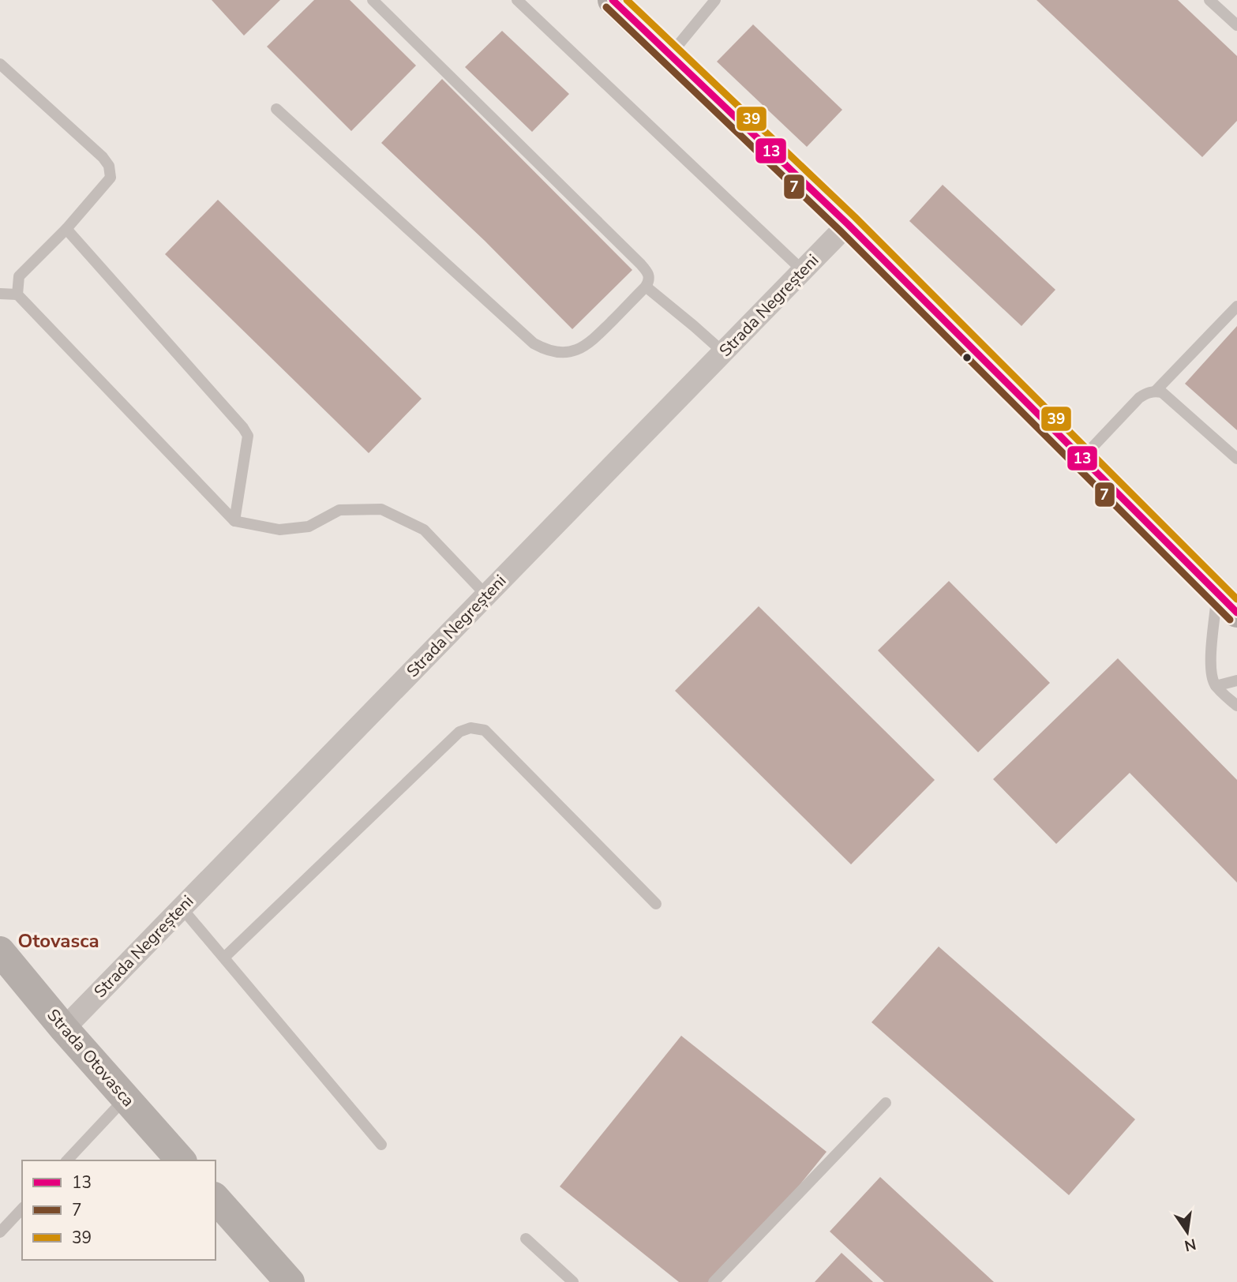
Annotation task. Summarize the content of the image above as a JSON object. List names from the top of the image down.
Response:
{
  "streets": {
    "street": ["Strada Negreșteni", "Strada Otovasca"]
  },
  "crossings": [
    ["Strada Negreșteni", "Strada Otovasca"]
  ],
  "districts": ["Otovasca"],
  "lines": ["transit line 13", "transit line 39", "transit line 7"],
  "legend": ["13", "7", "39"],
  "north": "bottom"
}
